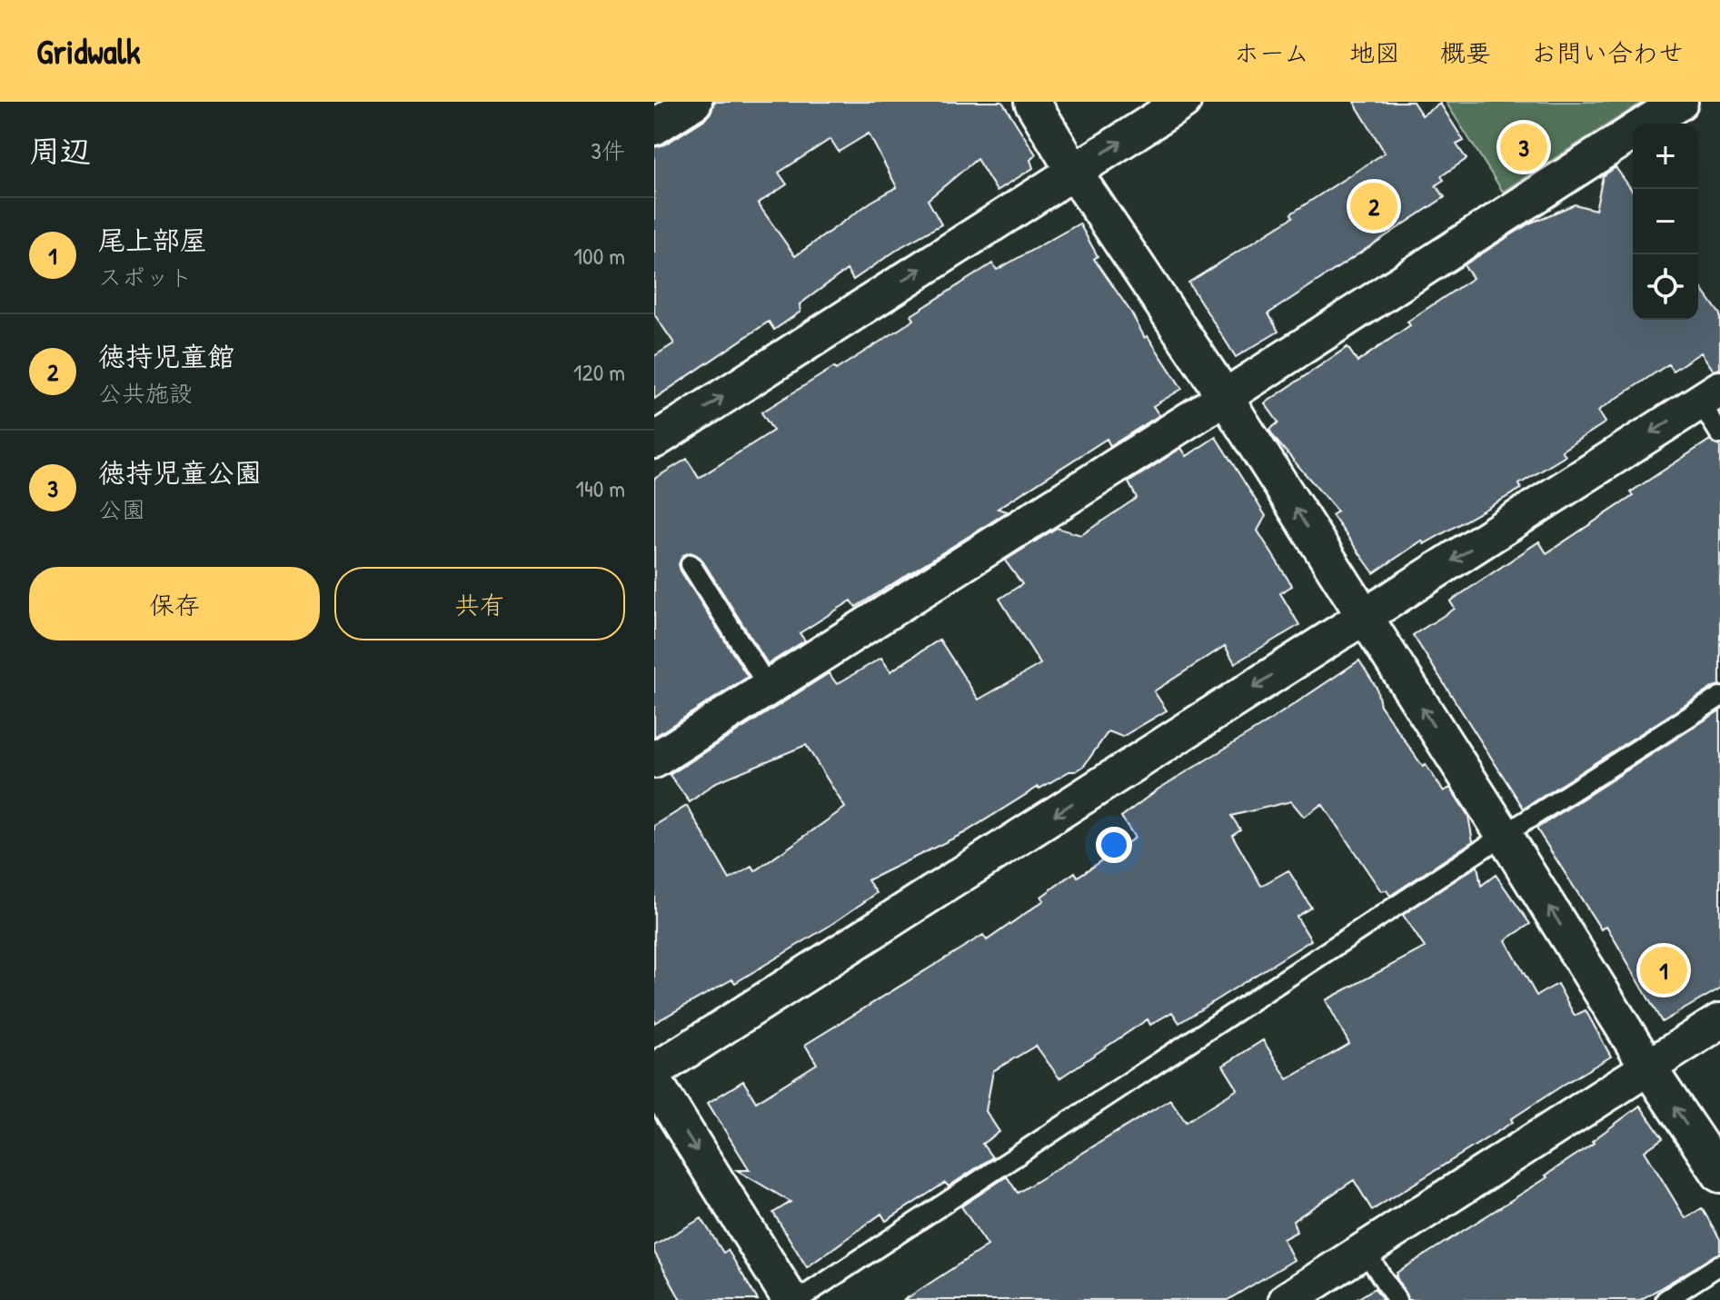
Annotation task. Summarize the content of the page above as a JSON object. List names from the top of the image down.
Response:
{
  "page": {
    "header": "Gridwalk",
    "nav": [
      "ホーム",
      "地図",
      "概要",
      "お問い合わせ"
    ],
    "heading": ["周辺", "3件"],
    "pins": ["3", "2", "1"],
    "map_buttons": ["+", "−"],
    "list": [
      {
        "mark": "1",
        "name": "尾上部屋",
        "note": "スポット",
        "value": "100 m"
      },
      {
        "mark": "2",
        "name": "徳持児童館",
        "note": "公共施設",
        "value": "120 m"
      },
      {
        "mark": "3",
        "name": "徳持児童公園",
        "note": "公園",
        "value": "140 m"
      }
    ],
    "buttons": ["保存", "共有"]
  }
}
